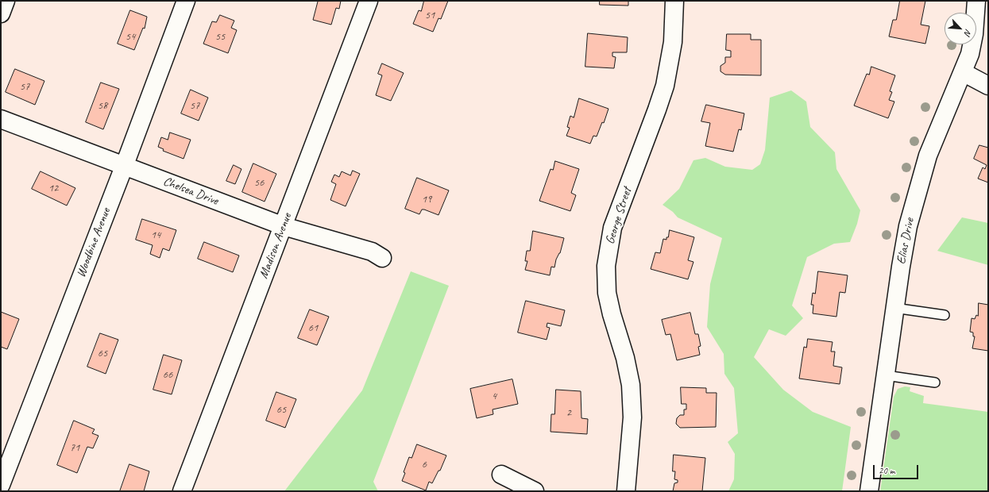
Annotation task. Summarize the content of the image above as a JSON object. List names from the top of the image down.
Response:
{
  "streets": {
    "street": [
      "Chelsea Drive",
      "George Street",
      "Elias Drive",
      "Woodbine Avenue",
      "Madison Avenue"
    ]
  },
  "crossings": [
    ["Chelsea Drive", "Woodbine Avenue"],
    ["Chelsea Drive", "Madison Avenue"]
  ],
  "house_numbers": [
    "51",
    "54",
    "55",
    "57",
    "58",
    "57",
    "56",
    "12",
    "19",
    "14",
    "61",
    "65",
    "66",
    "4",
    "65",
    "2",
    "71",
    "6"
  ],
  "scale_bar": "20 m",
  "north": "bottom right"
}
